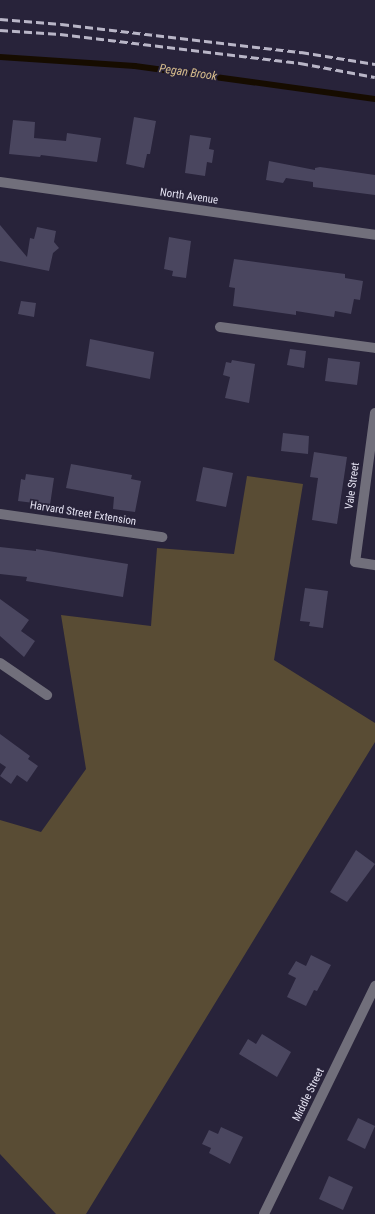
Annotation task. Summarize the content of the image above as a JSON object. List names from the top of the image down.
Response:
{
  "streets": {
    "street": [
      "North Avenue",
      "Vale Street",
      "Harvard Street Extension",
      "Middle Street"
    ]
  },
  "water": ["Pegan Brook"]
}
